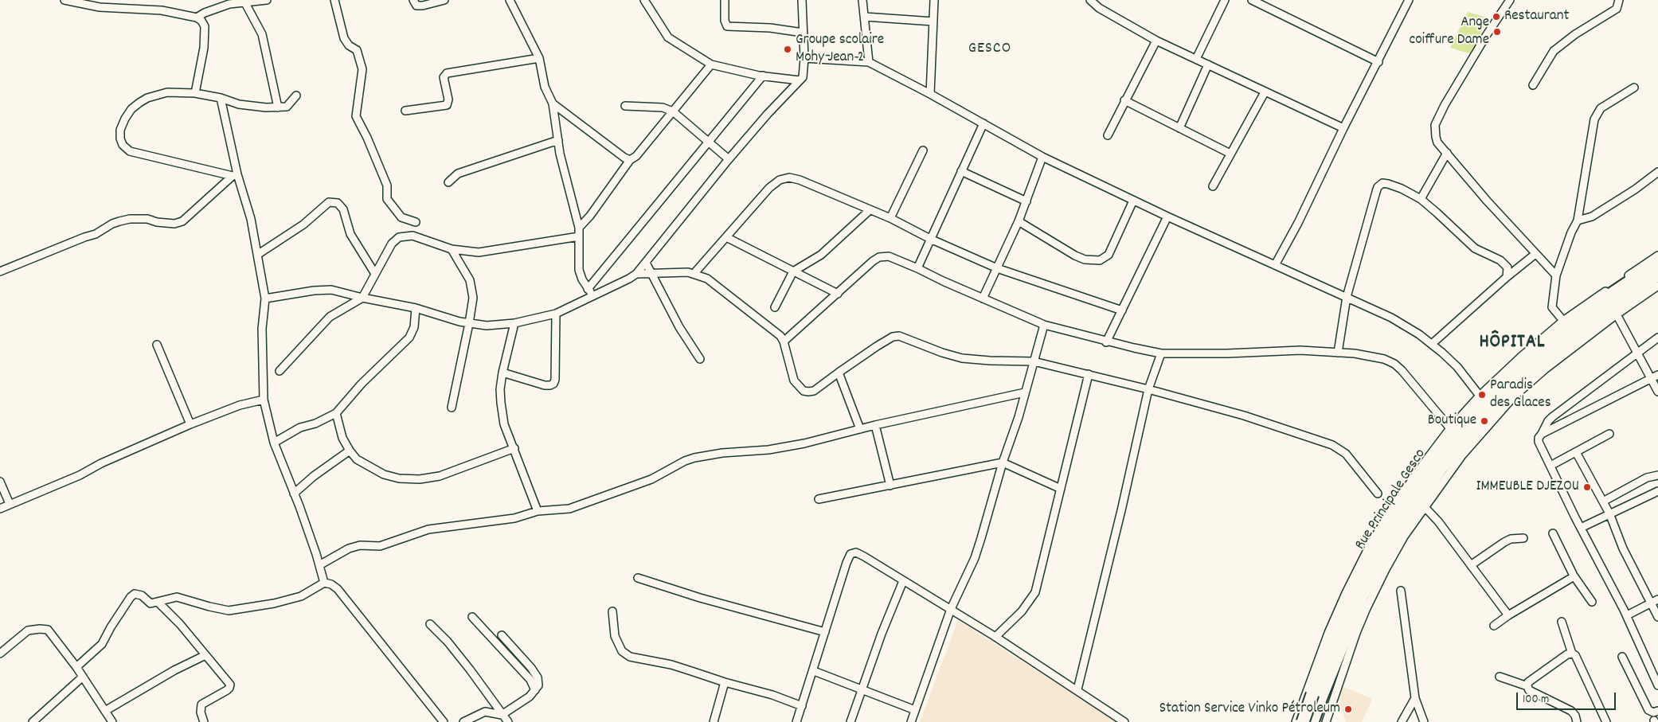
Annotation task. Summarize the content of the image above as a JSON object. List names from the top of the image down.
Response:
{
  "streets": {
    "main road": ["Rue Principale Gesco"]
  },
  "districts": ["GESCO", "HÔPITAL"],
  "places": [
    "Restaurant",
    "Ange coiffure Dame",
    "Groupe scolaire Mohy Jean 2",
    "Paradis des Glaces",
    "Boutique",
    "IMMEUBLE DJEZOU",
    "Station Service Vinko Pétroleum"
  ],
  "scale_bar": "100 m"
}
